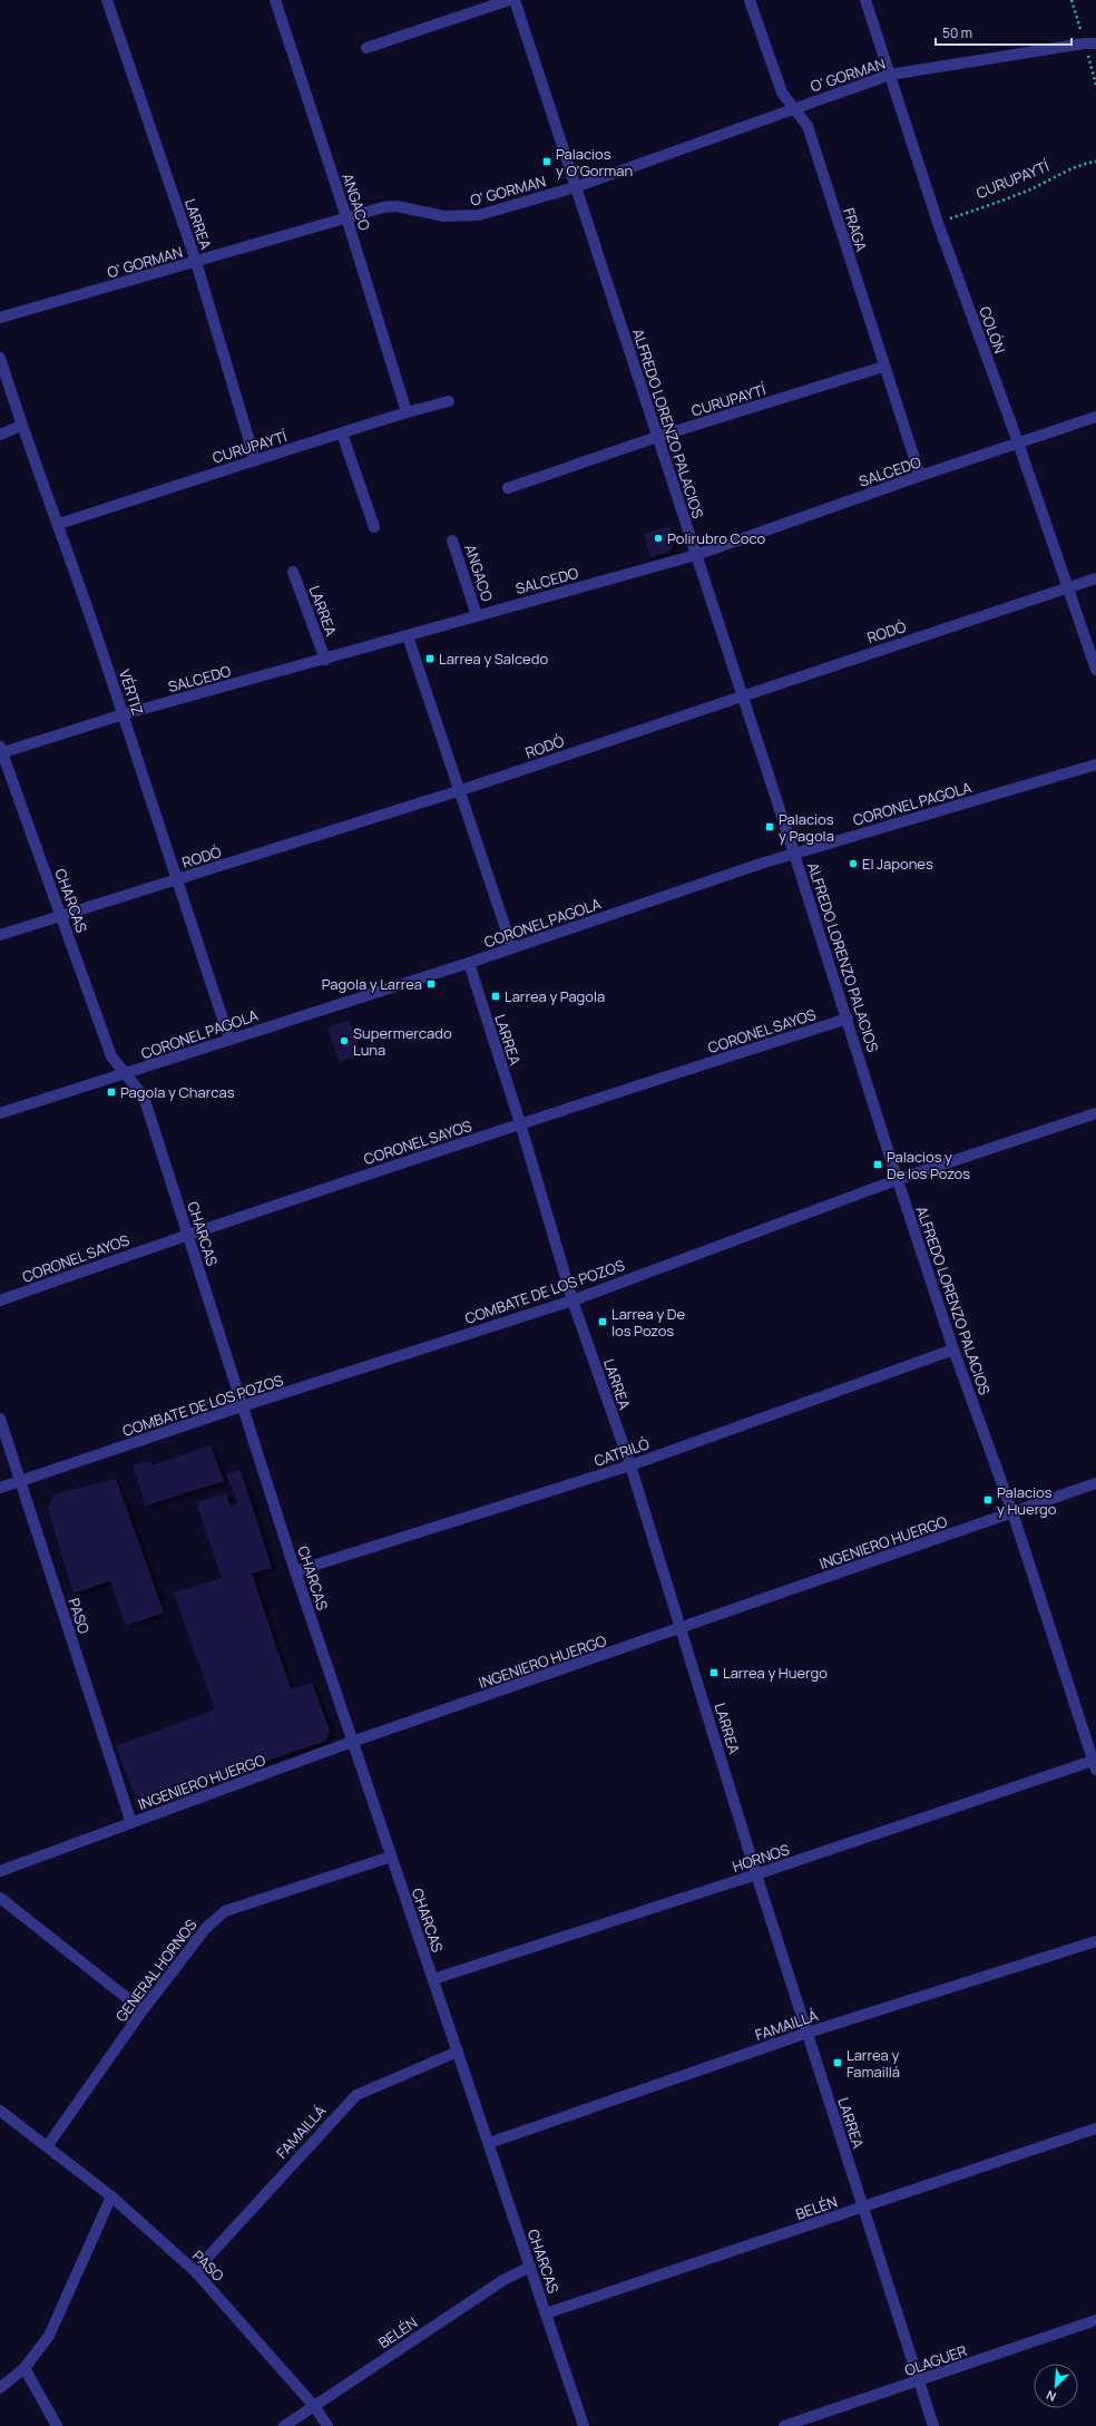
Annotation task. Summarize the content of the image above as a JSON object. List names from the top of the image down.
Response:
{
  "streets": {
    "street": [
      "O' GORMAN",
      "CURUPAYTÍ",
      "ANGACO",
      "LARREA",
      "FRAGA",
      "COLÓN",
      "ALFREDO LORENZO PALACIOS",
      "SALCEDO",
      "RODÓ",
      "VÉRTIZ",
      "CORONEL PAGOLA",
      "CHARCAS",
      "CORONEL SAYOS",
      "COMBATE DE LOS POZOS",
      "CATRILÓ",
      "INGENIERO HUERGO",
      "PASO",
      "HORNOS",
      "GENERAL HORNOS",
      "FAMAILLÁ",
      "BELÉN",
      "OLAGUER"
    ]
  },
  "crossings": [
    ["O' GORMAN", "ANGACO"],
    ["O' GORMAN", "LARREA"],
    ["O' GORMAN", "FRAGA"],
    ["O' GORMAN", "COLÓN"],
    ["O' GORMAN", "ALFREDO LORENZO PALACIOS"],
    ["CURUPAYTÍ", "ANGACO"],
    ["CURUPAYTÍ", "LARREA"],
    ["CURUPAYTÍ", "FRAGA"],
    ["CURUPAYTÍ", "COLÓN"],
    ["CURUPAYTÍ", "ALFREDO LORENZO PALACIOS"],
    ["CURUPAYTÍ", "VÉRTIZ"],
    ["ANGACO", "SALCEDO"],
    ["LARREA", "SALCEDO"],
    ["LARREA", "CORONEL PAGOLA"],
    ["LARREA", "CORONEL SAYOS"],
    ["LARREA", "COMBATE DE LOS POZOS"],
    ["LARREA", "CATRILÓ"],
    ["LARREA", "INGENIERO HUERGO"],
    ["LARREA", "HORNOS"],
    ["LARREA", "FAMAILLÁ"],
    ["LARREA", "BELÉN"],
    ["LARREA", "OLAGUER"],
    ["FRAGA", "SALCEDO"],
    ["COLÓN", "SALCEDO"],
    ["COLÓN", "RODÓ"],
    ["ALFREDO LORENZO PALACIOS", "SALCEDO"],
    ["ALFREDO LORENZO PALACIOS", "RODÓ"],
    ["ALFREDO LORENZO PALACIOS", "CORONEL PAGOLA"],
    ["ALFREDO LORENZO PALACIOS", "CORONEL SAYOS"],
    ["ALFREDO LORENZO PALACIOS", "COMBATE DE LOS POZOS"],
    ["ALFREDO LORENZO PALACIOS", "CATRILÓ"],
    ["ALFREDO LORENZO PALACIOS", "INGENIERO HUERGO"],
    ["ALFREDO LORENZO PALACIOS", "HORNOS"],
    ["SALCEDO", "VÉRTIZ"],
    ["SALCEDO", "CHARCAS"],
    ["RODÓ", "VÉRTIZ"],
    ["RODÓ", "CHARCAS"],
    ["VÉRTIZ", "CORONEL PAGOLA"],
    ["CORONEL PAGOLA", "CHARCAS"],
    ["CHARCAS", "CORONEL SAYOS"],
    ["CHARCAS", "COMBATE DE LOS POZOS"],
    ["CHARCAS", "CATRILÓ"],
    ["CHARCAS", "INGENIERO HUERGO"],
    ["CHARCAS", "HORNOS"],
    ["CHARCAS", "GENERAL HORNOS"],
    ["CHARCAS", "FAMAILLÁ"],
    ["CHARCAS", "BELÉN"],
    ["COMBATE DE LOS POZOS", "PASO"],
    ["INGENIERO HUERGO", "PASO"],
    ["PASO", "GENERAL HORNOS"],
    ["PASO", "FAMAILLÁ"],
    ["PASO", "BELÉN"]
  ],
  "places": {
    "transit": [
      "Palacios y O'Gorman",
      "Larrea y Salcedo",
      "Palacios y Pagola",
      "Pagola y Larrea",
      "Larrea y Pagola",
      "Pagola y Charcas",
      "Palacios y De los Pozos",
      "Larrea y De los Pozos",
      "Palacios y Huergo",
      "Larrea y Huergo",
      "Larrea y Famaillá"
    ],
    "other": ["Polirubro Coco", "El Japones", "Supermercado Luna"]
  },
  "scale_bar": "50 m",
  "north": "bottom left"
}
